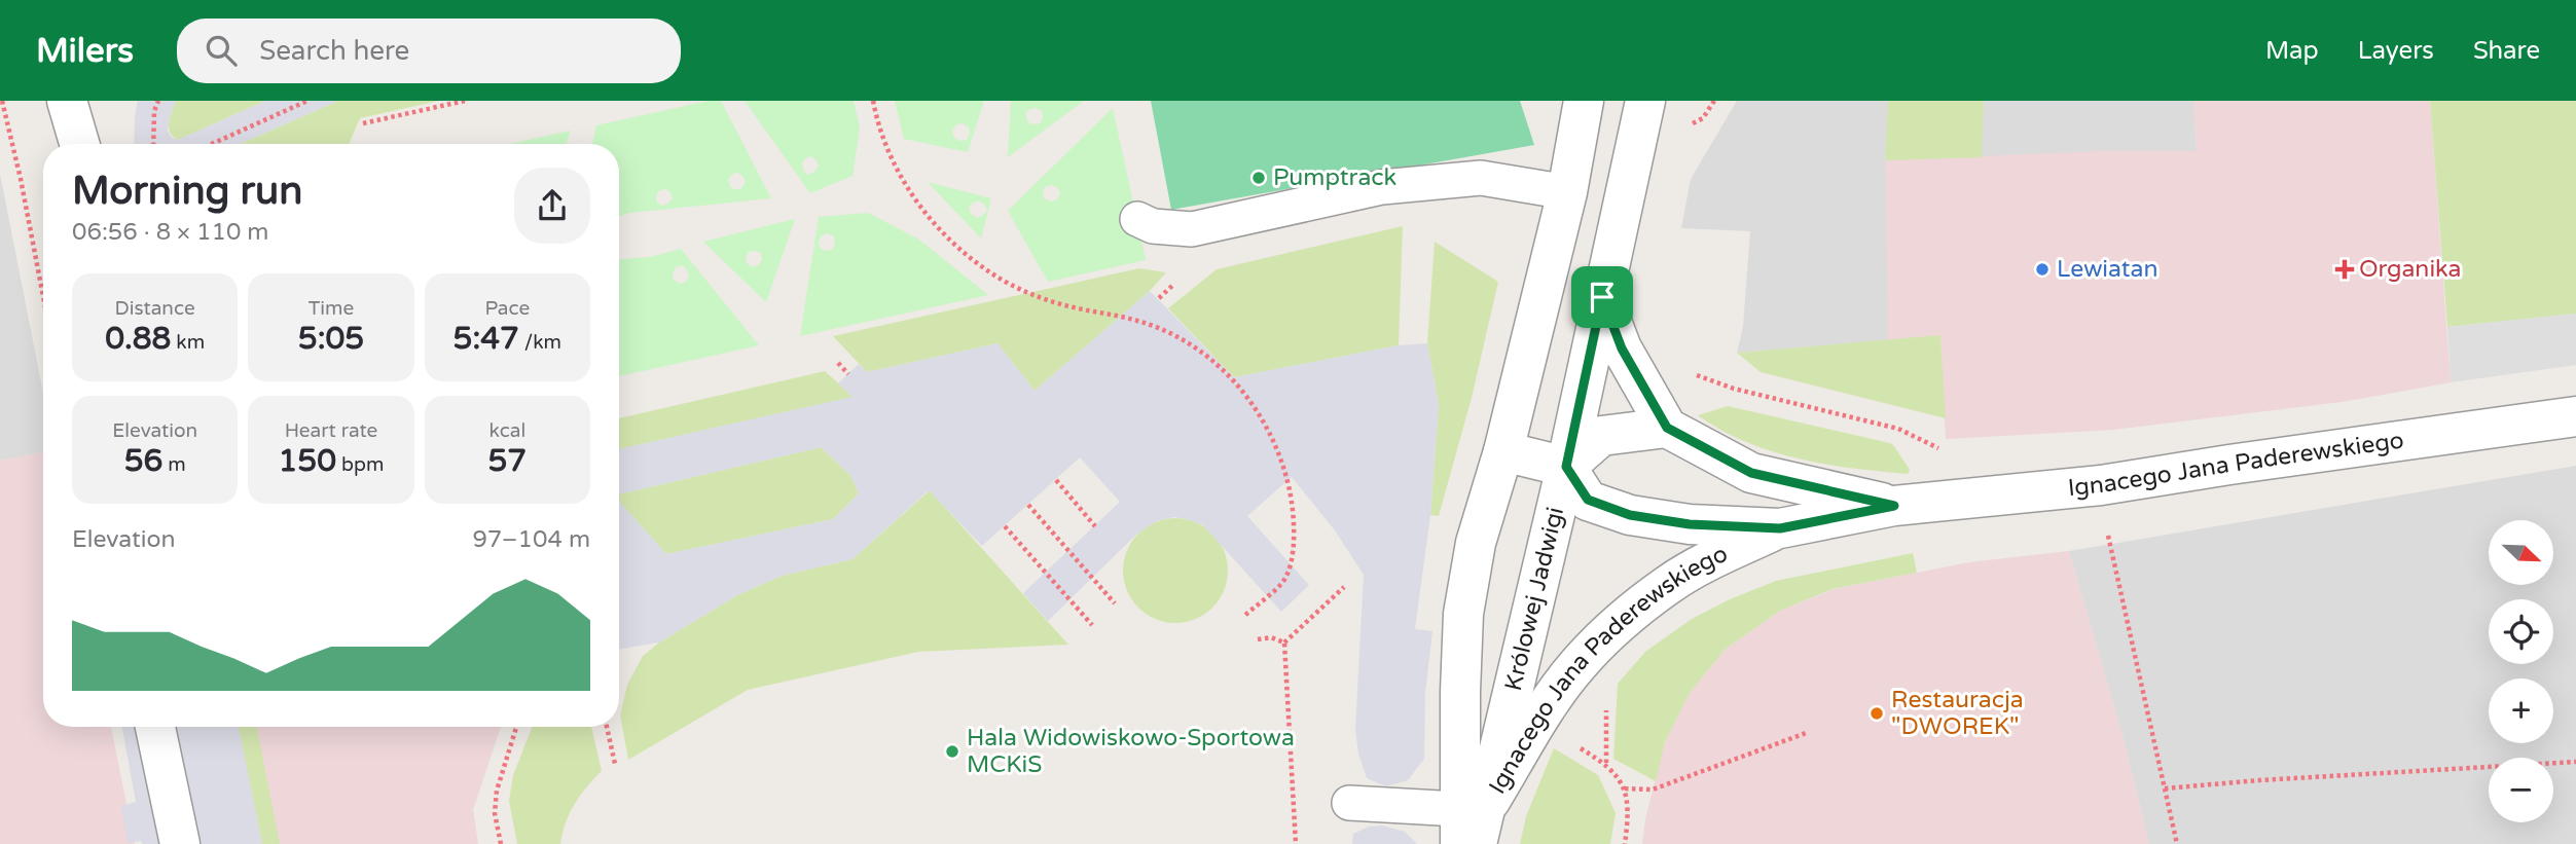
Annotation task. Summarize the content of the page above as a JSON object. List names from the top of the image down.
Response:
{
  "streets": {
    "street": ["Ignacego Jana Paderewskiego", "Królowej Jadwigi"]
  },
  "crossings": [
    ["Ignacego Jana Paderewskiego", "Królowej Jadwigi"]
  ],
  "places": {
    "other": [
      "Pumptrack",
      "Lewiatan",
      "Restauracja \"DWOREK\"",
      "Hala Widowiskowo-Sportowa MCKiS"
    ],
    "health": ["Organika"]
  },
  "north": "bottom right",
  "page": {
    "header": "Milers",
    "search": "Search here",
    "nav": ["Map", "Layers", "Share"],
    "heading": ["Morning run", "06:56 · 8 × 110 m"],
    "stats": [
      ["Distance", "0.88 km"],
      ["Time", "5:05"],
      ["Pace", "5:47 /km"],
      ["Elevation", "56 m"],
      ["Heart rate", "150 bpm"],
      ["kcal", "57"]
    ],
    "chart": ["Elevation", "97–104 m"],
    "map_buttons": ["+", "−"]
  }
}
